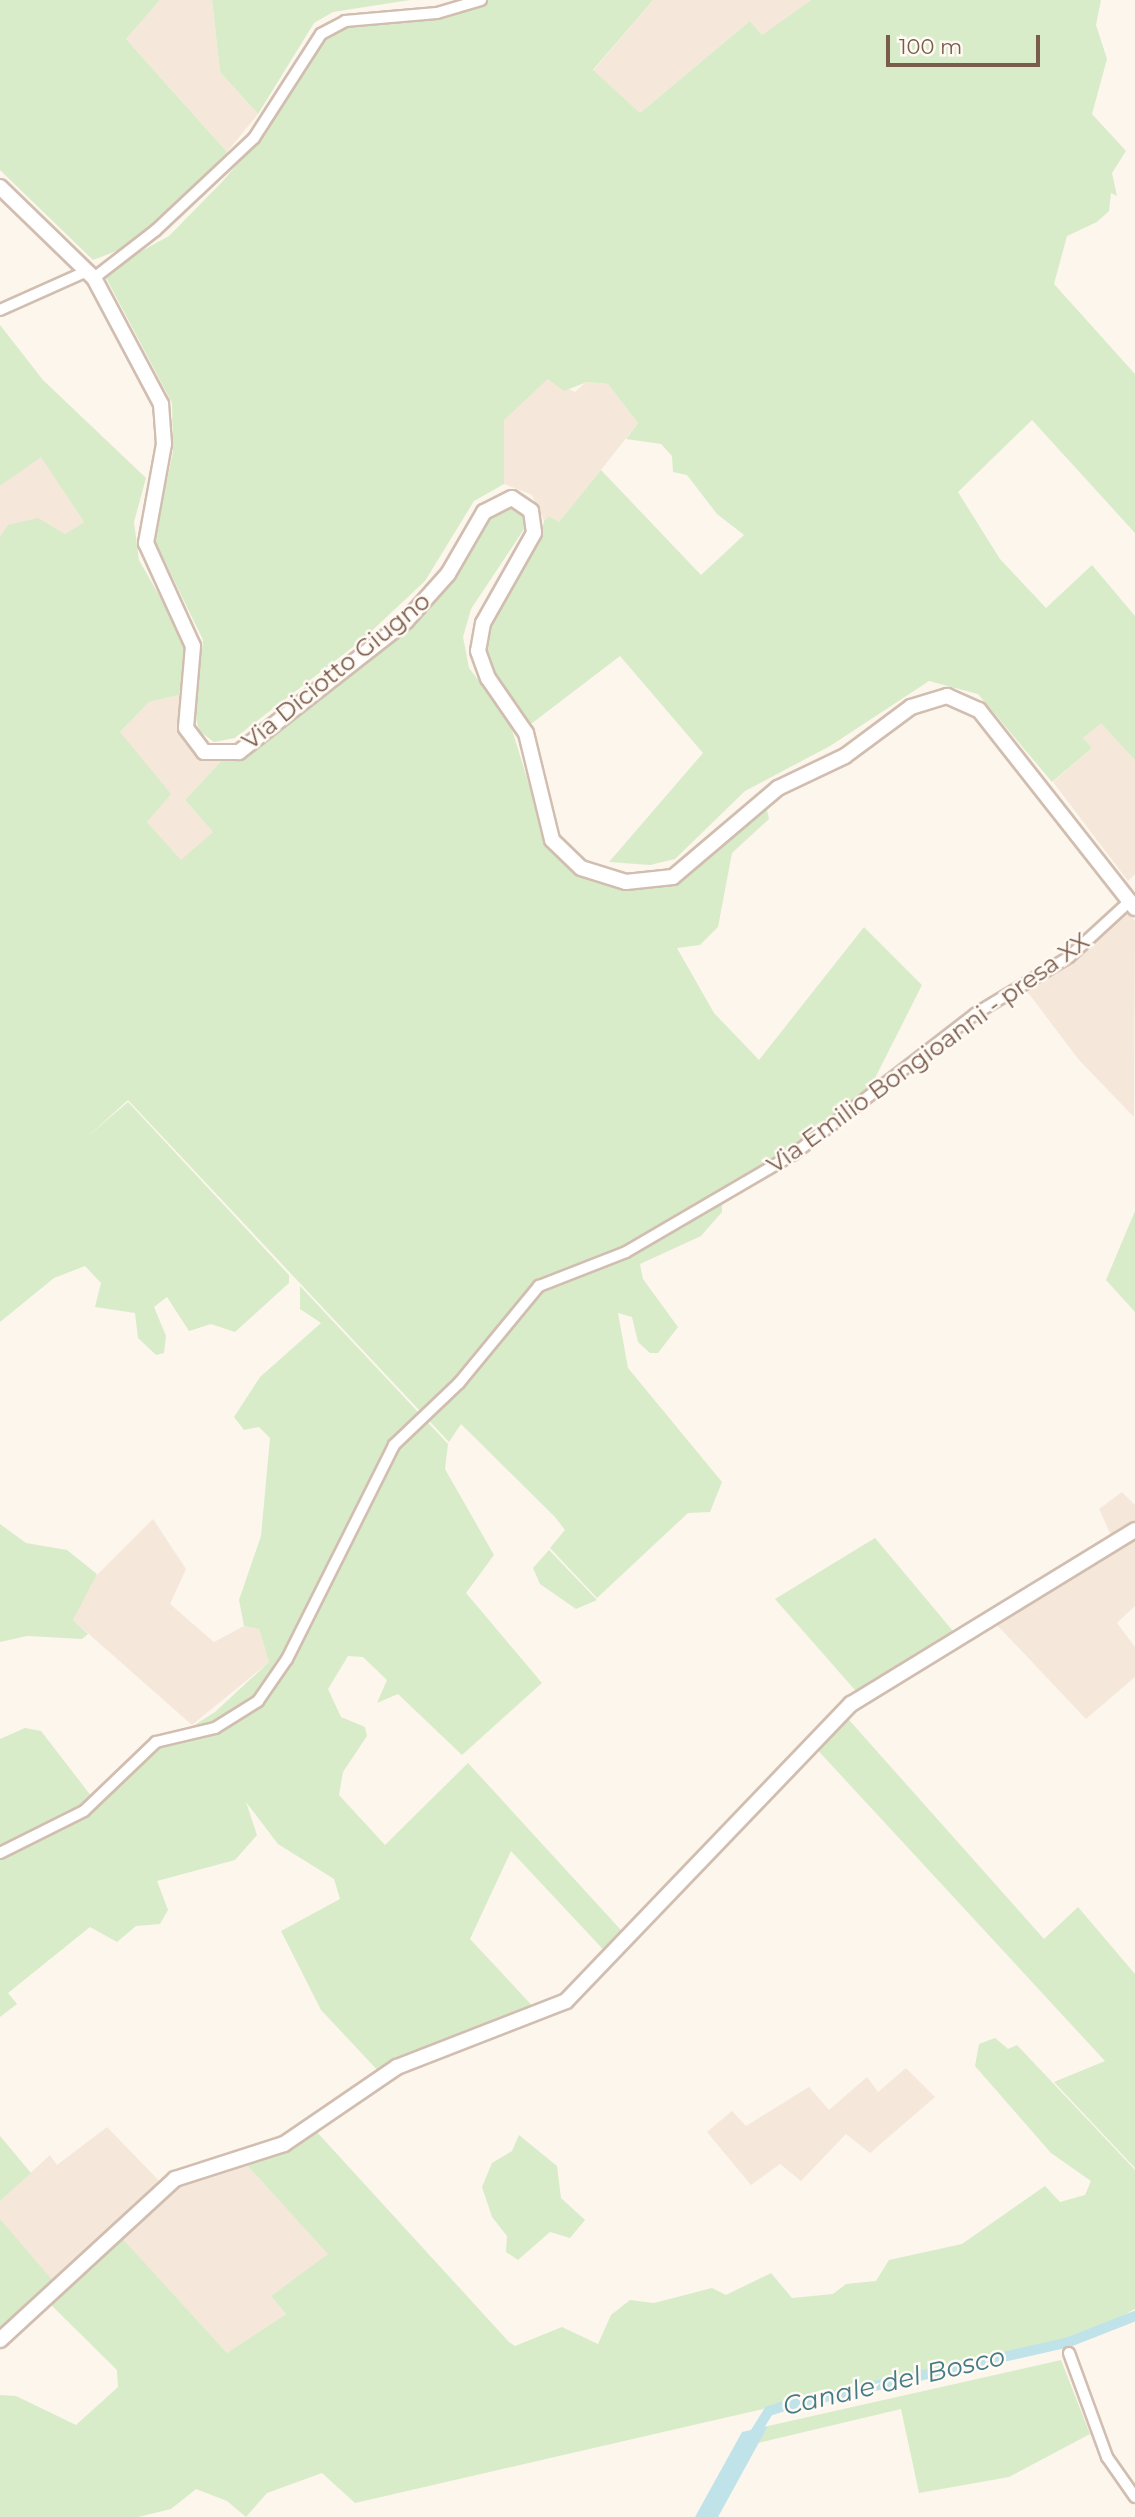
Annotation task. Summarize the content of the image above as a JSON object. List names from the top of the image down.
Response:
{
  "streets": {
    "main road": ["Via Diciotto Giugno"],
    "street": ["Via Emilio Bongioanni - presa XX"]
  },
  "crossings": [
    ["Via Diciotto Giugno", "Via Emilio Bongioanni - presa XX"]
  ],
  "water": ["Canale del Bosco"],
  "scale_bar": "100 m"
}
